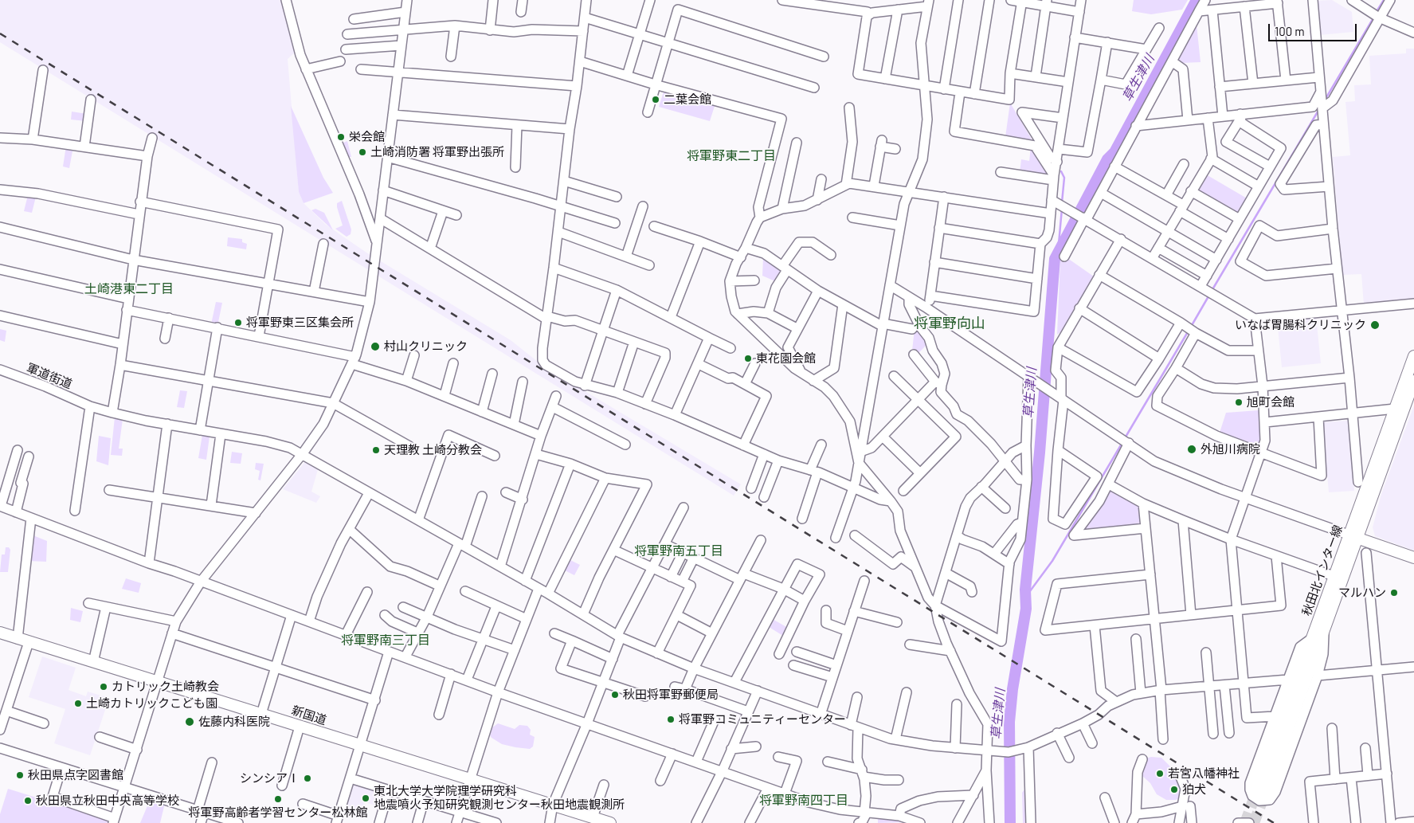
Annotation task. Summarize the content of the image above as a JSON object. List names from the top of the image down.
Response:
{
  "streets": {
    "main road": ["秋田北インター線", "新国道"],
    "street": ["軍道街道"]
  },
  "districts": [
    "将軍野東二丁目",
    "土崎港東二丁目",
    "将軍野向山",
    "将軍野南五丁目",
    "将軍野南三丁目",
    "将軍野南四丁目"
  ],
  "water": ["草生津川"],
  "places": [
    "二葉会館",
    "栄会館",
    "土崎消防署 将軍野出張所",
    "将軍野東三区集会所",
    "いなば胃腸科クリニック",
    "村山クリニック",
    "東花園会館",
    "旭町会館",
    "外旭川病院",
    "天理教 土崎分教会",
    "マルハン",
    "カトリック土崎教会",
    "秋田将軍野郵便局",
    "土崎カトリックこども園",
    "将軍野コミュニティーセンター",
    "佐藤内科医院",
    "若宮八幡神社",
    "秋田県点字図書館",
    "シンシアⅠ",
    "狛犬",
    "東北大学大学院理学研究科 地震噴火予知研究観測センター秋田地震観測所",
    "将軍野高齢者学習センター松林館",
    "秋田県立秋田中央高等学校"
  ],
  "scale_bar": "100 m"
}
